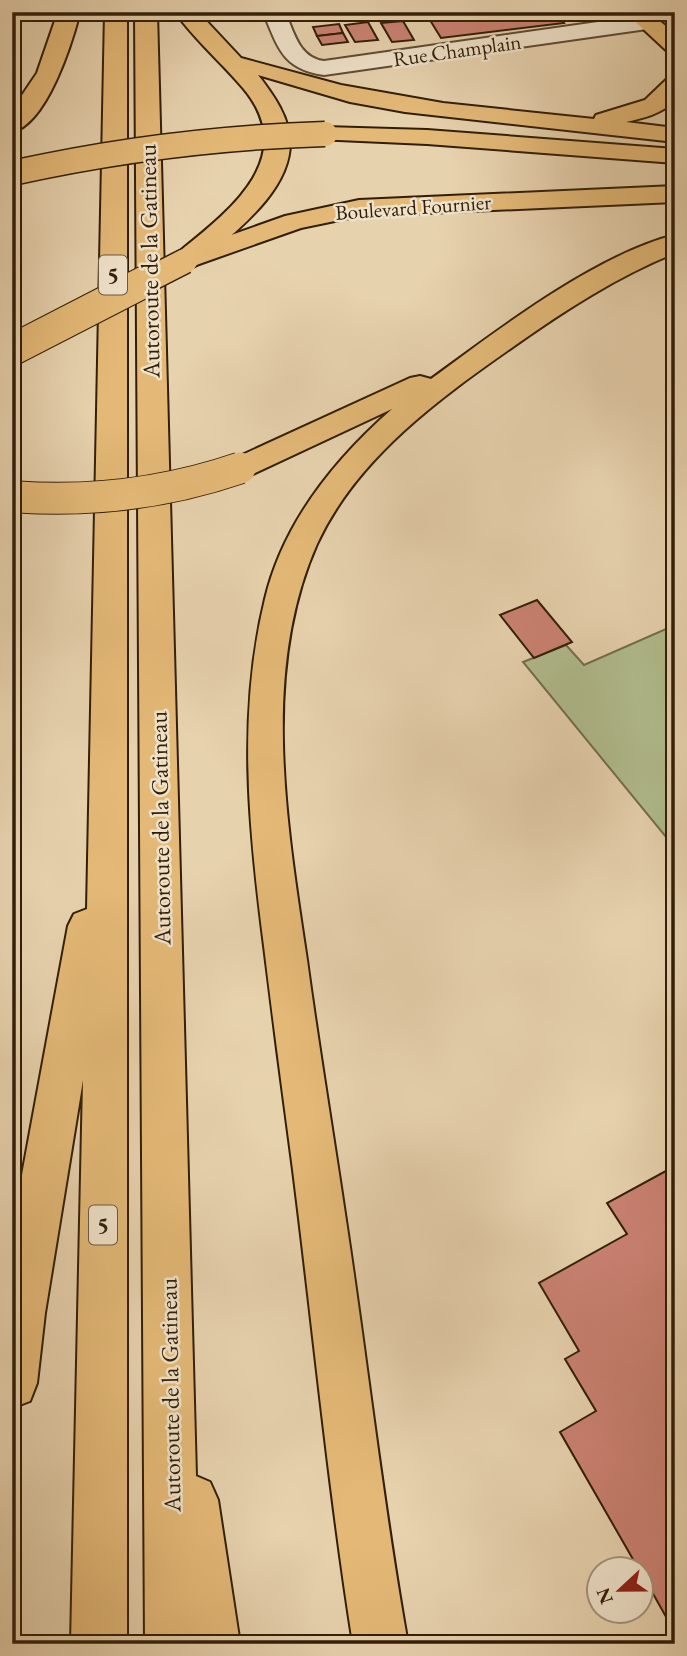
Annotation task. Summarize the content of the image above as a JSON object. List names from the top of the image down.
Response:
{
  "streets": {
    "main road": ["Boulevard Fournier", "Autoroute de la Gatineau", "5"],
    "street": ["Rue Champlain"]
  },
  "north": "left"
}
